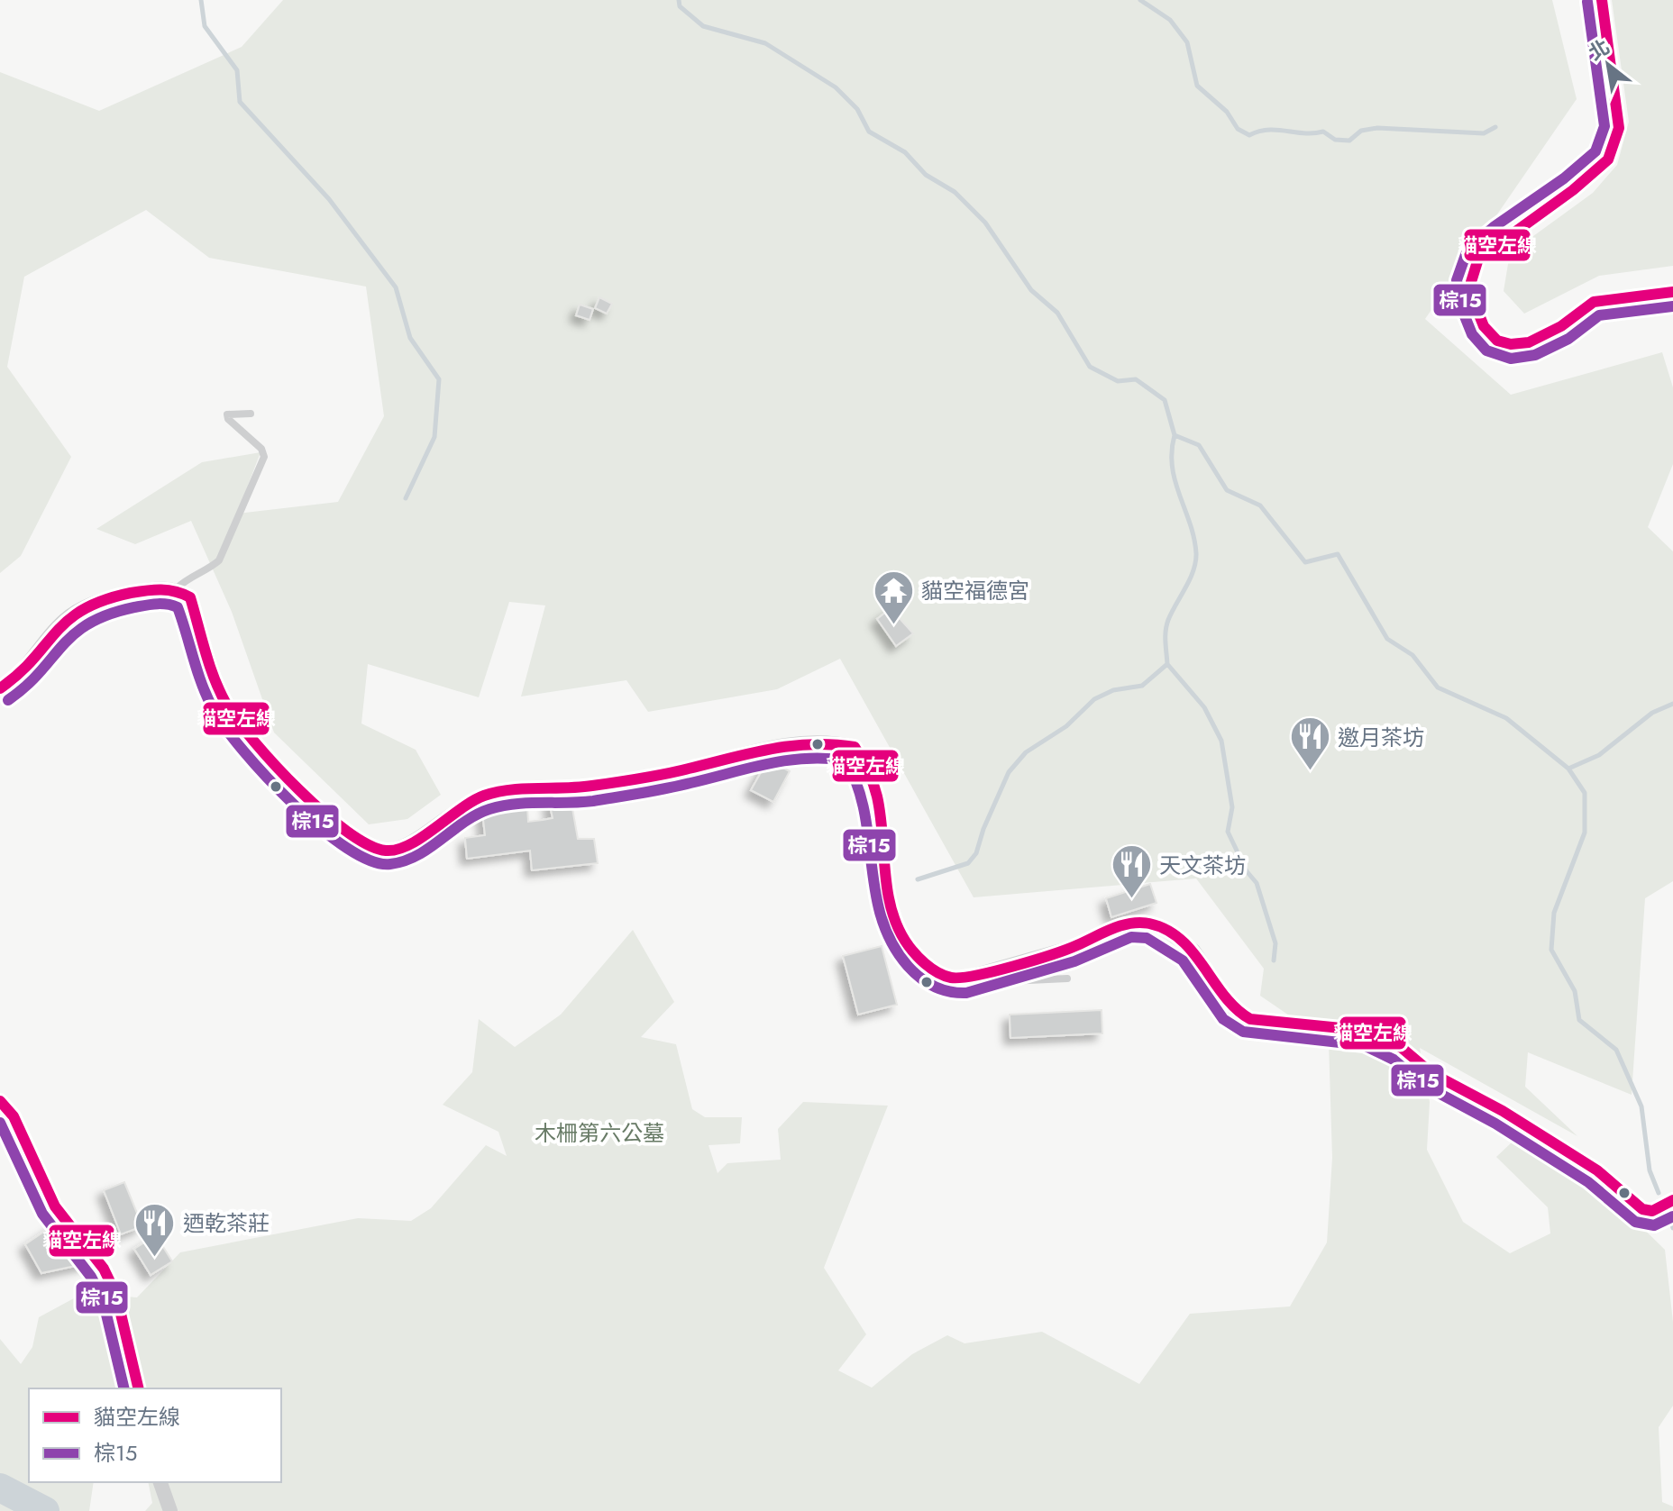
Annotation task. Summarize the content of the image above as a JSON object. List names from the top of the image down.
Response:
{
  "parks": ["木柵第六公墓"],
  "places": {
    "temple": ["貓空福德宮"],
    "restaurant": ["邀月茶坊", "天文茶坊", "迺乾茶莊"]
  },
  "lines": ["transit line 貓空左線", "transit line 棕15"],
  "legend": ["貓空左線", "棕15"],
  "north": "top left"
}
